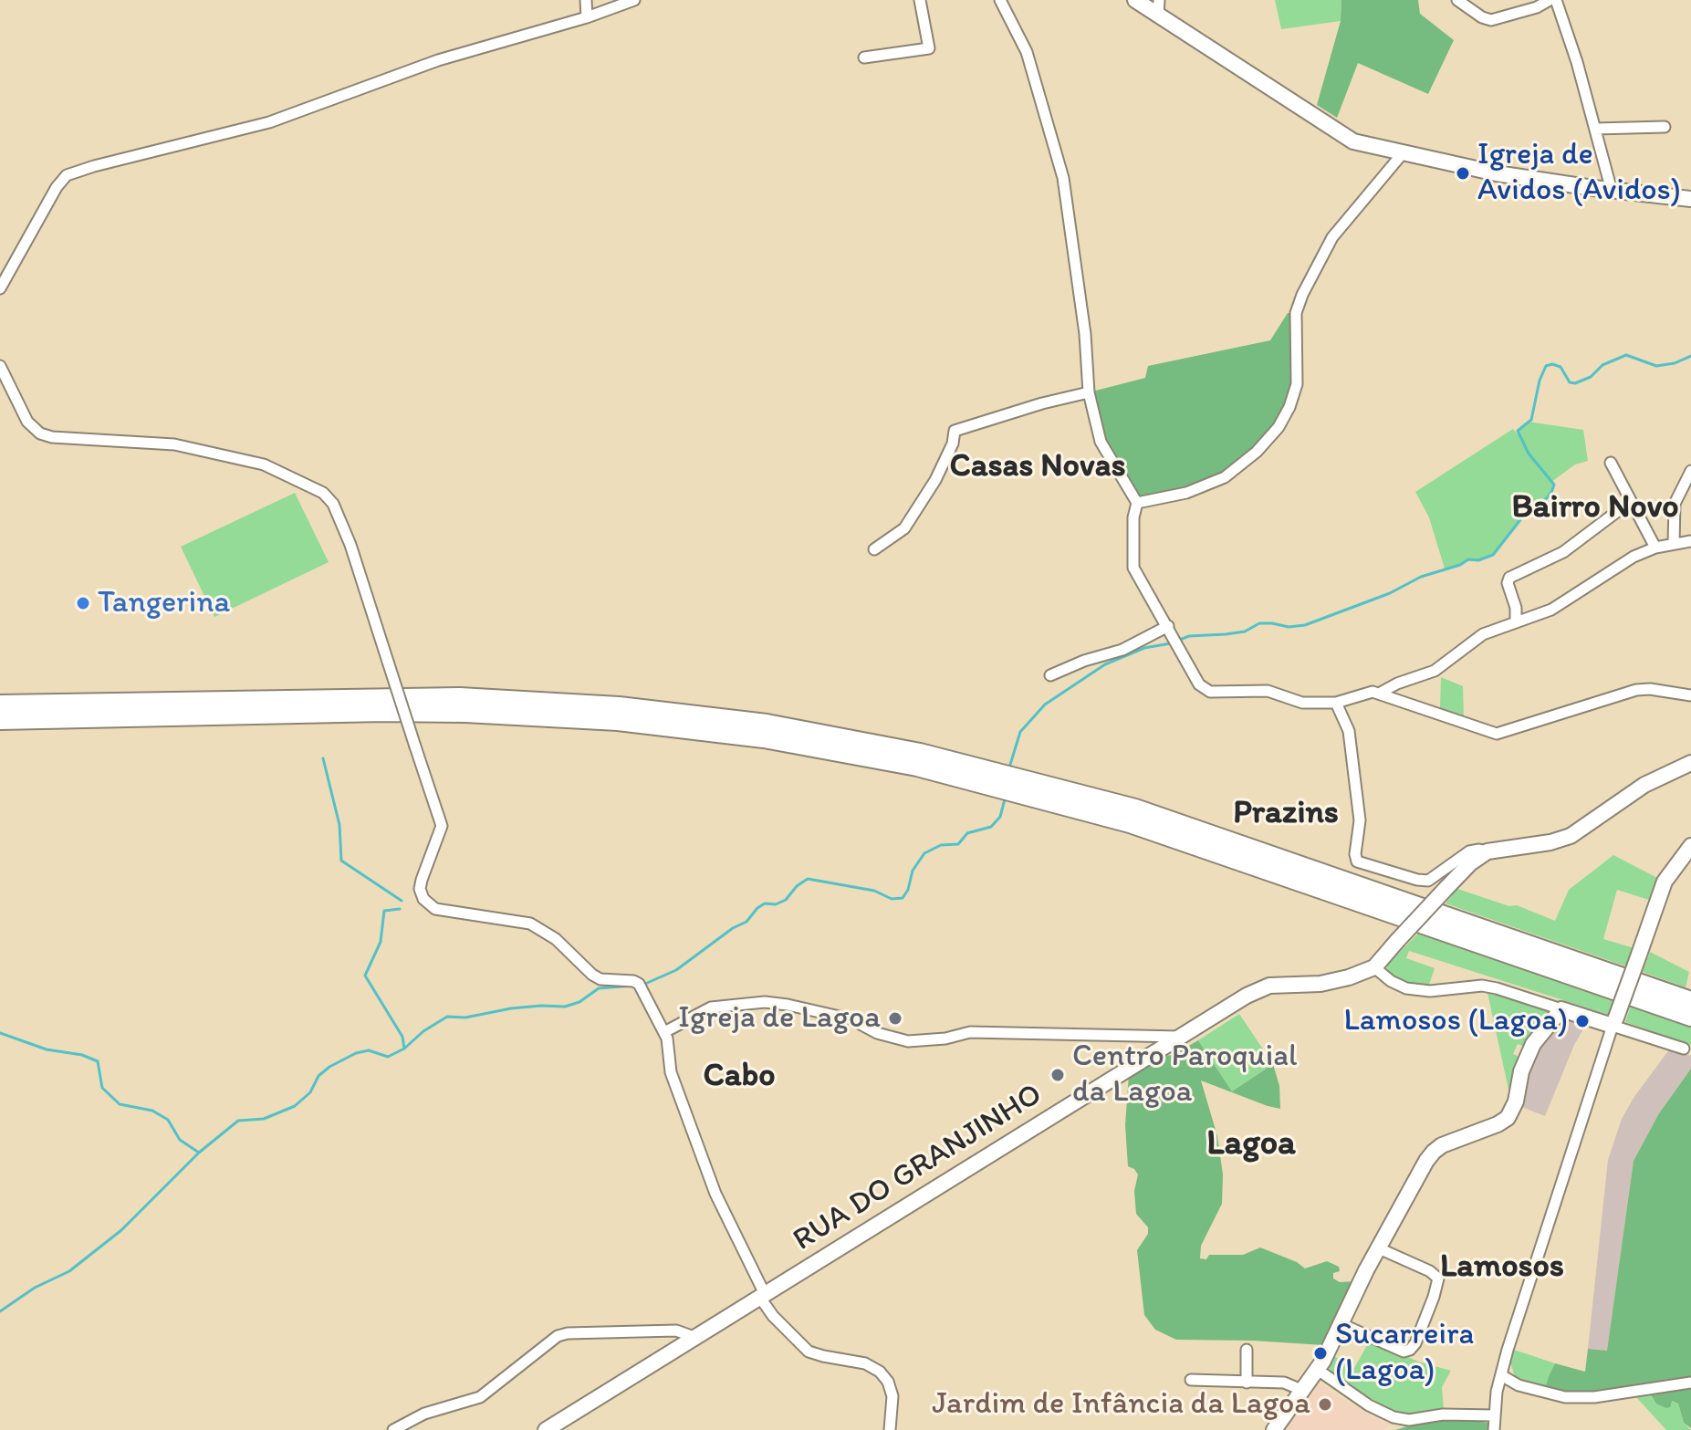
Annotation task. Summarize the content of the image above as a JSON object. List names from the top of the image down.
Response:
{
  "streets": {
    "street": ["RUA DO GRANJINHO"]
  },
  "districts": [
    "Casas Novas",
    "Bairro Novo",
    "Prazins",
    "Cabo",
    "Lagoa",
    "Lamosos"
  ],
  "places": [
    "Igreja de Avidos (Avidos)",
    "Tangerina",
    "Igreja de Lagoa",
    "Lamosos (Lagoa)",
    "Centro Paroquial da Lagoa",
    "Sucarreira (Lagoa)",
    "Jardim de Infância da Lagoa"
  ]
}
